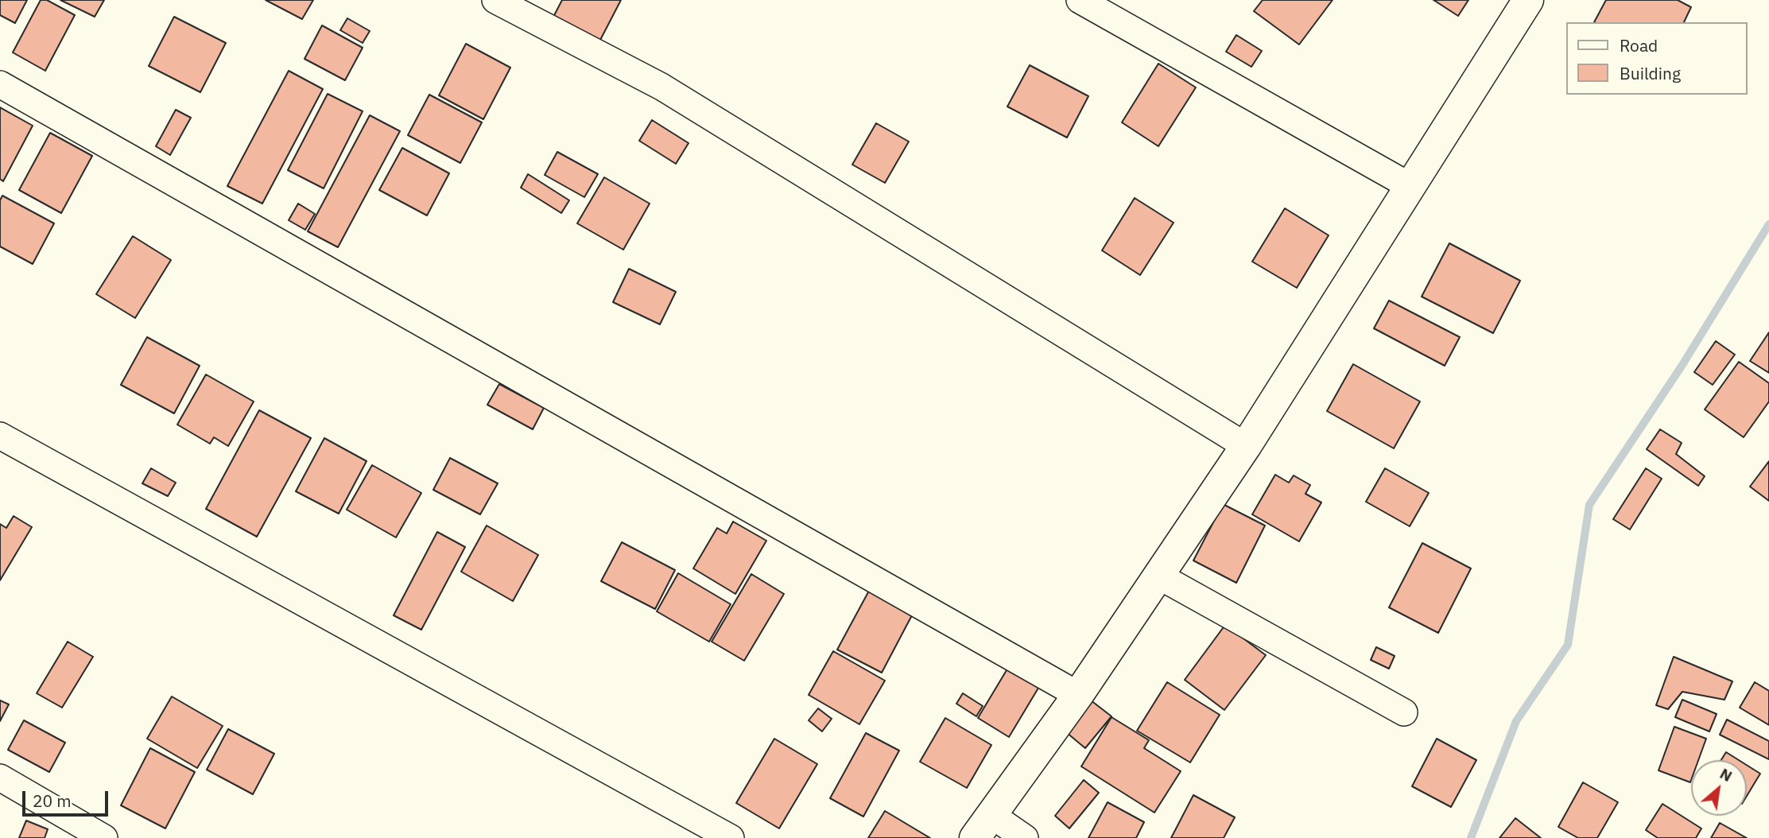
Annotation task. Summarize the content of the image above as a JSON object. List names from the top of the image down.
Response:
{
  "legend": ["Road", "Building"],
  "scale_bar": "20 m",
  "north": "top right"
}
